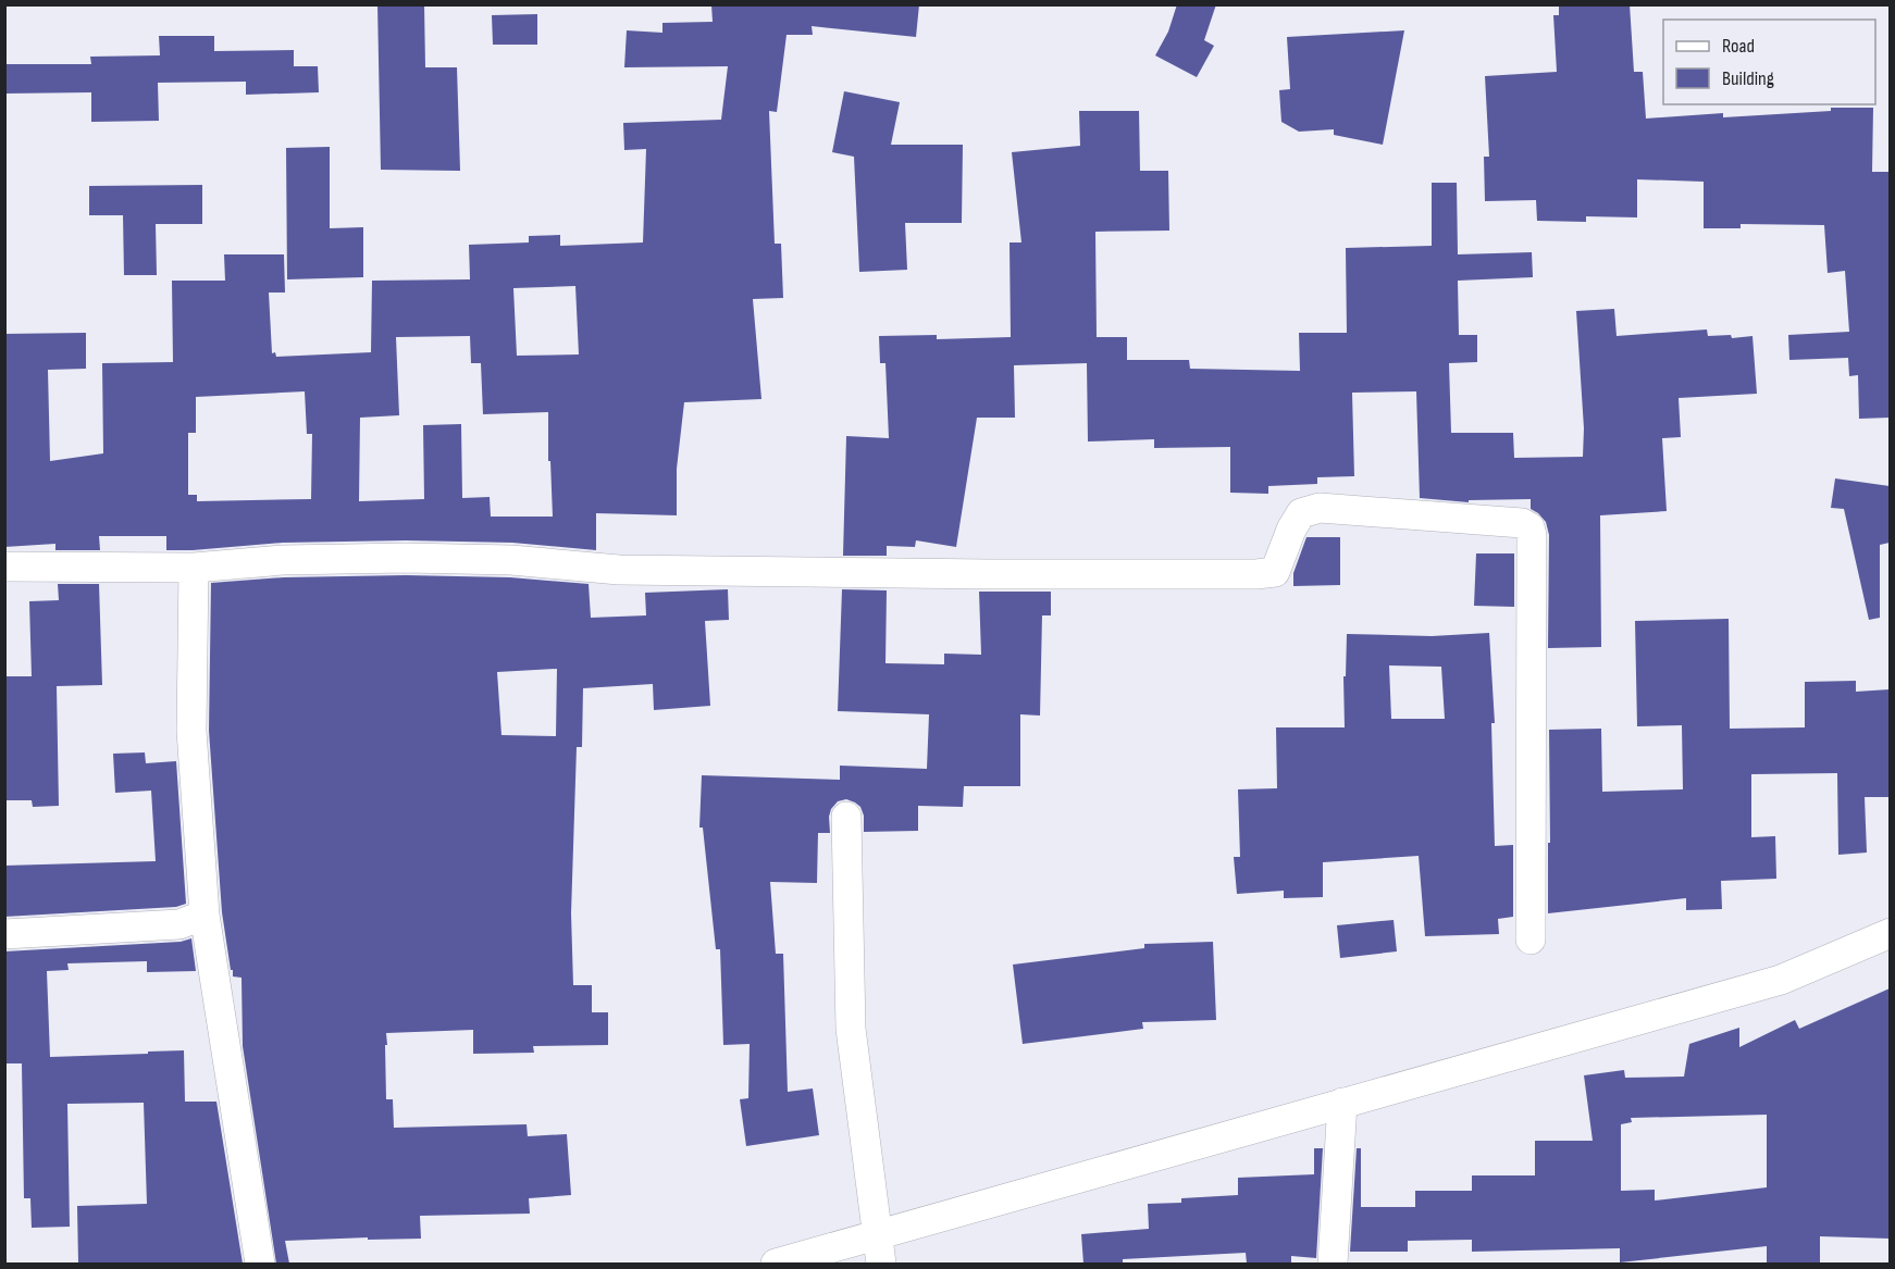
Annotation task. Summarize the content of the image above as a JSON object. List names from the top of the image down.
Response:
{
  "legend": ["Road", "Building"]
}
